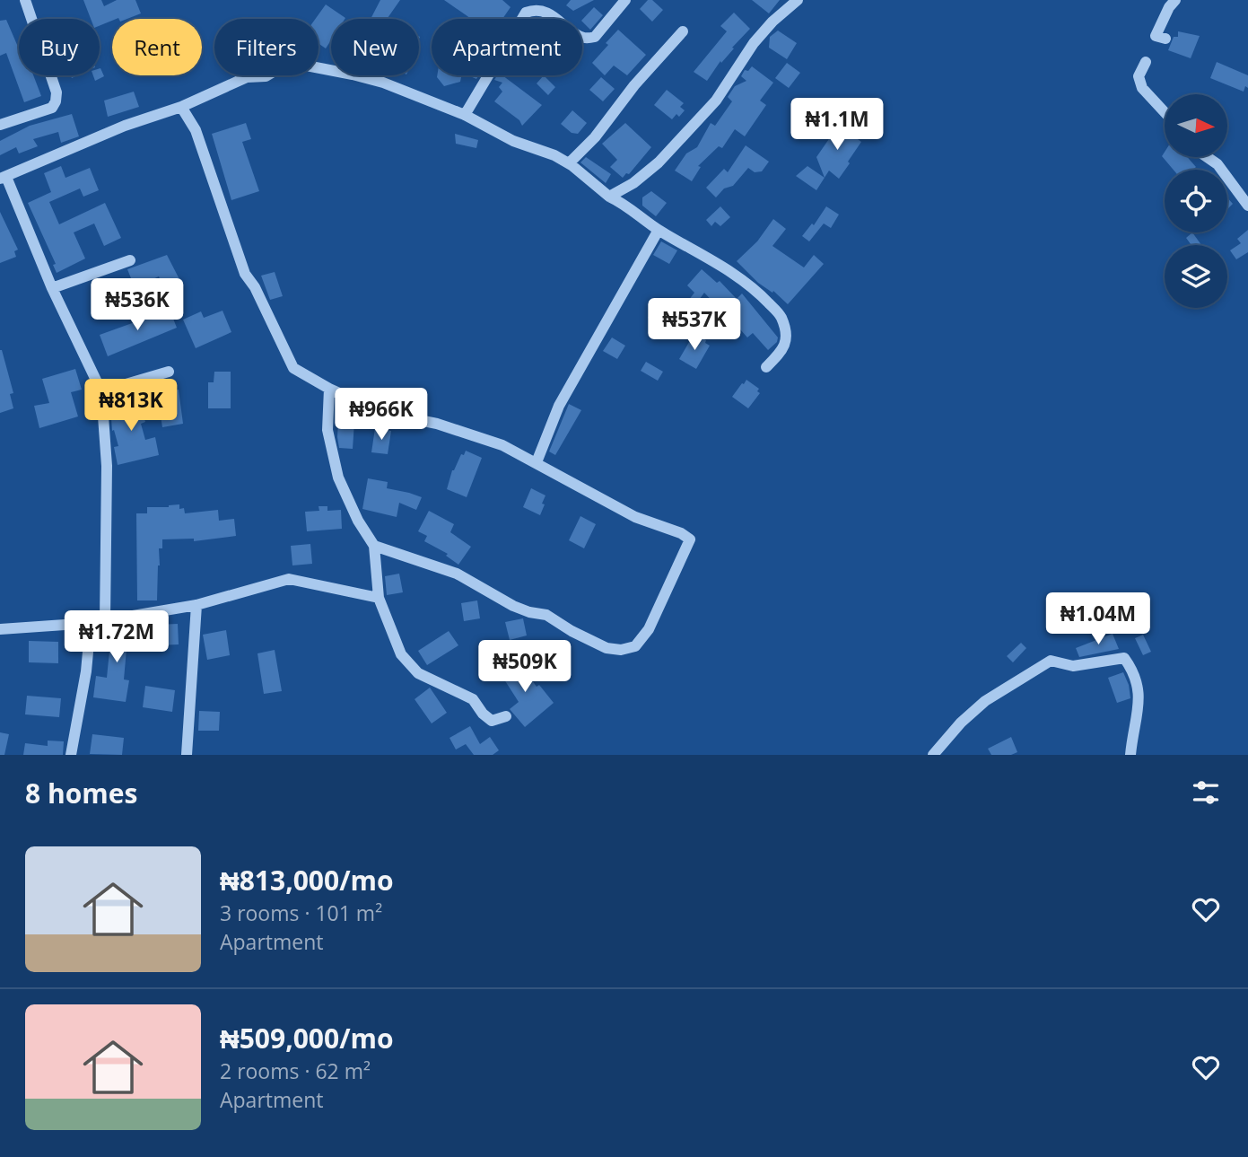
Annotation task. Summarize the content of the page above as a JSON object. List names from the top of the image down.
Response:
{
  "north": "right",
  "page": {
    "chip": [
      "Buy",
      "Rent",
      "Filters",
      "New",
      "Apartment"
    ],
    "price": [
      "₦1.1M",
      "₦536K",
      "₦537K",
      "₦813K",
      "₦966K",
      "₦1.04M",
      "₦1.72M",
      "₦509K"
    ],
    "heading": "8 homes",
    "list": [
      {
        "name": "₦813,000/mo",
        "note": "3 rooms · 101 m² · Apartment"
      },
      {
        "name": "₦509,000/mo",
        "note": "2 rooms · 62 m² · Apartment"
      }
    ]
  }
}
